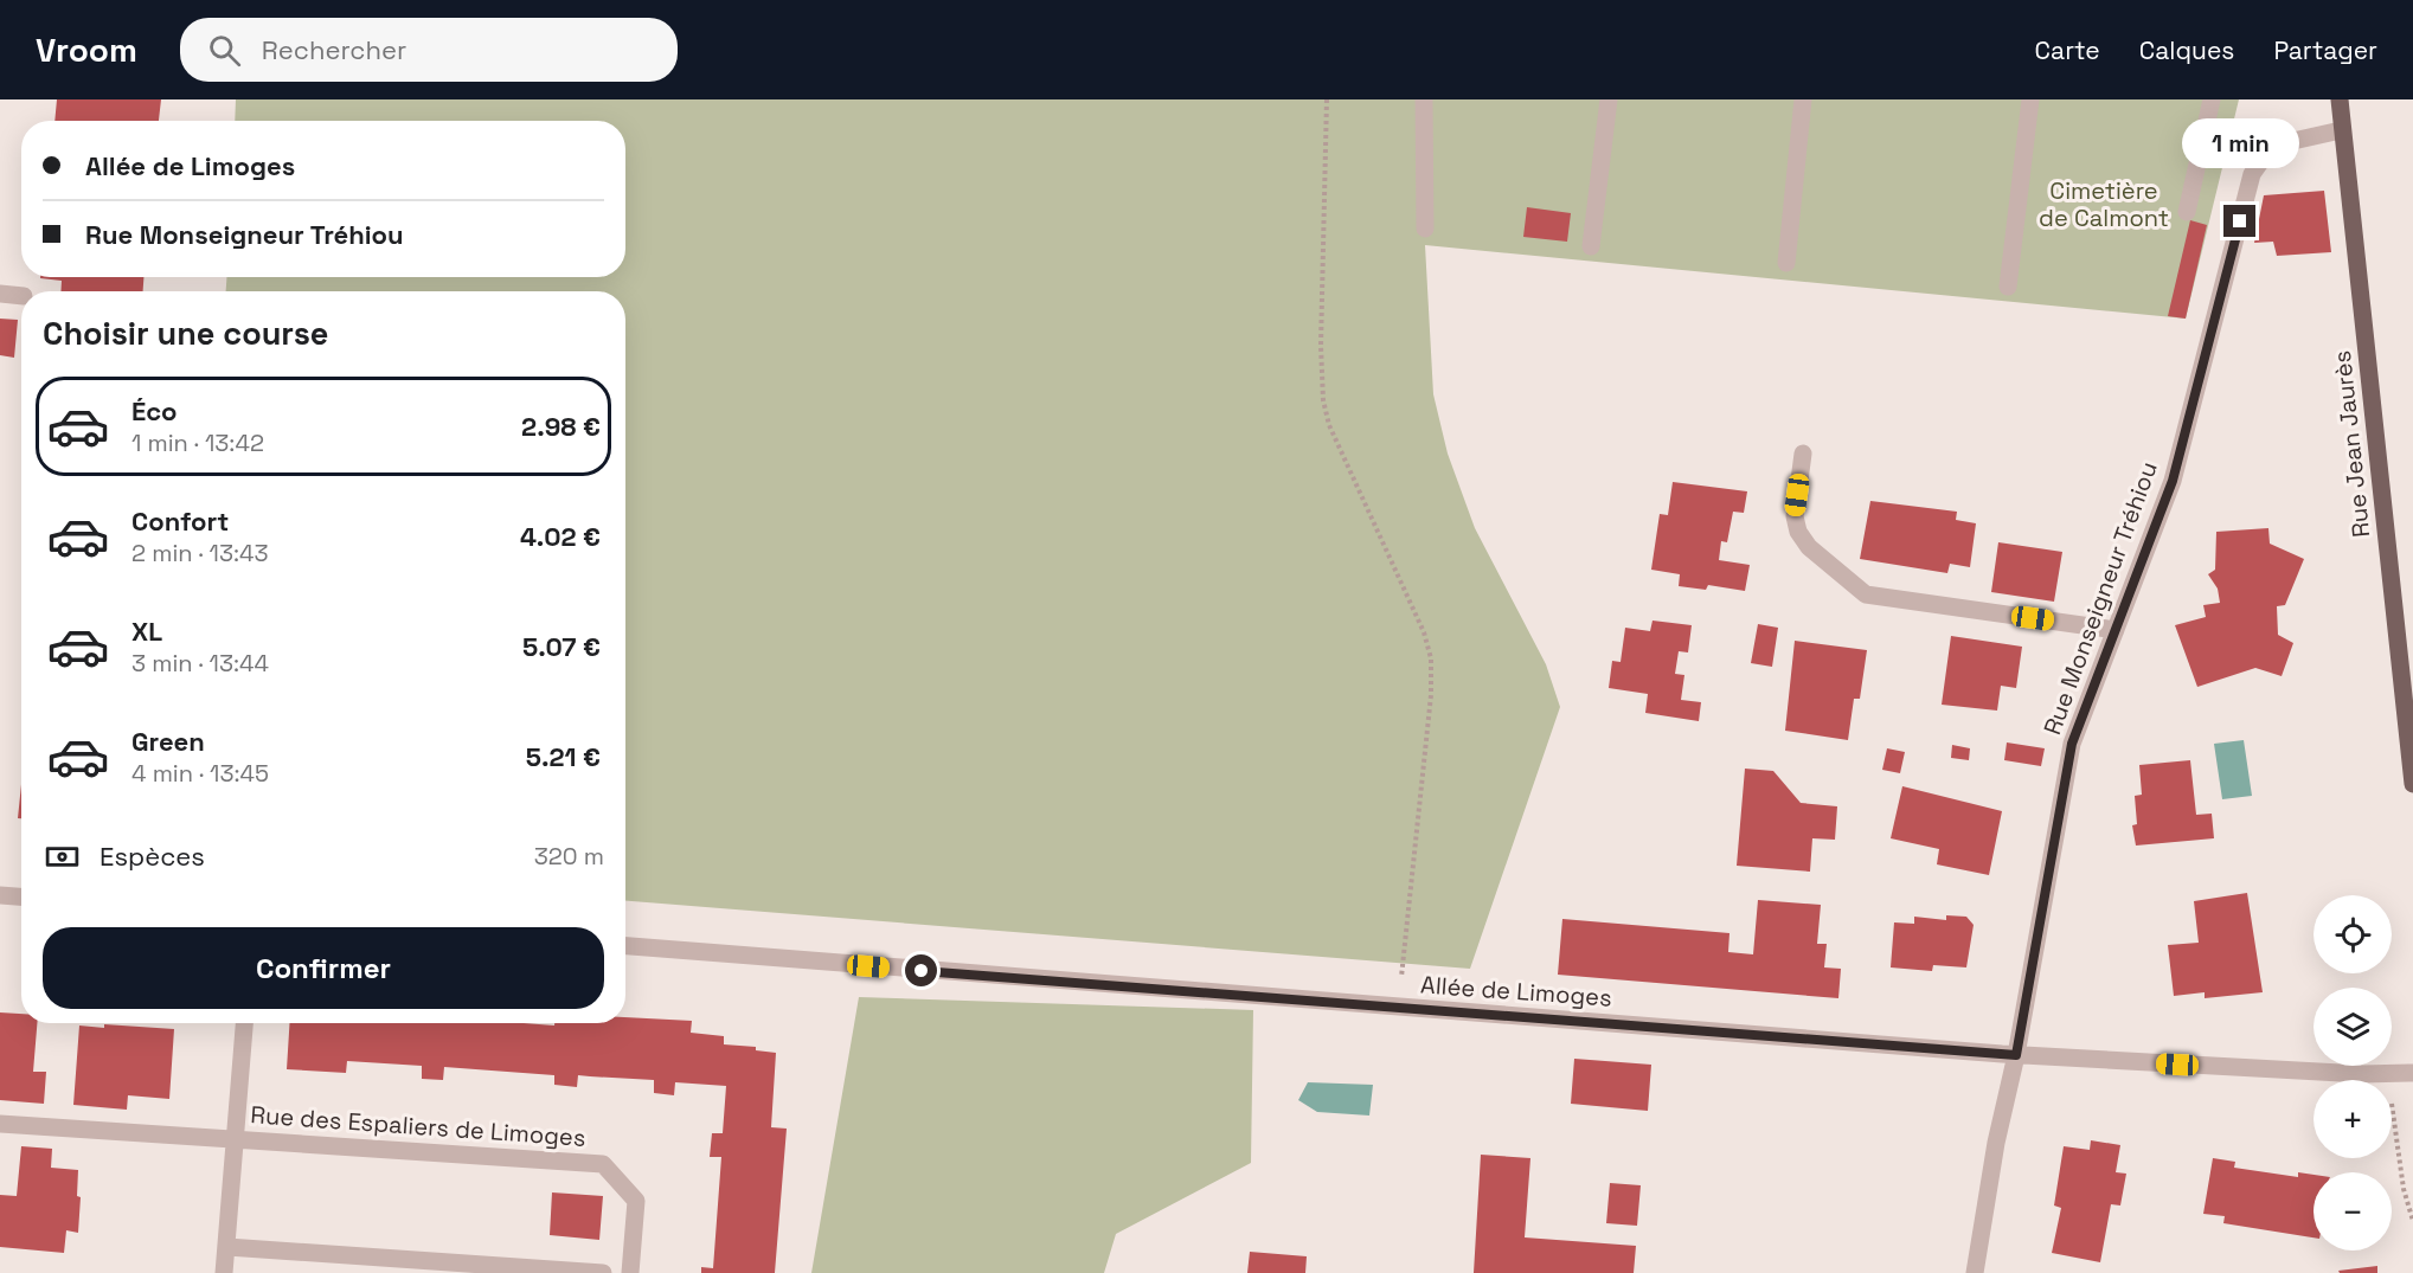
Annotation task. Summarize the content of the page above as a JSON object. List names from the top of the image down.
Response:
{
  "streets": {
    "main road": ["Rue Jean Jaurès"],
    "street": ["Rue Monseigneur Tréhiou", "Allée de Limoges", "Rue des Espaliers de Limoges"]
  },
  "crossings": [
    ["Rue Jean Jaurès", "Rue Monseigneur Tréhiou"],
    ["Rue Monseigneur Tréhiou", "Allée de Limoges"]
  ],
  "parks": ["Cimetière de Calmont"],
  "page": {
    "header": "Vroom",
    "search": "Rechercher",
    "nav": ["Carte", "Calques", "Partager"],
    "bubble": "1 min",
    "banner": ["Allée de Limoges", "Rue Monseigneur Tréhiou"],
    "heading": "Choisir une course",
    "list": [
      {
        "name": "Éco",
        "note": "1 min · 13:42",
        "value": "2.98 €"
      },
      {
        "name": "Confort",
        "note": "2 min · 13:43",
        "value": "4.02 €"
      },
      {
        "name": "XL",
        "note": "3 min · 13:44",
        "value": "5.07 €"
      },
      {
        "name": "Green",
        "note": "4 min · 13:45",
        "value": "5.21 €"
      }
    ],
    "pay": ["Espèces", "320 m"],
    "map_buttons": ["+", "−"],
    "buttons": "Confirmer"
  }
}
